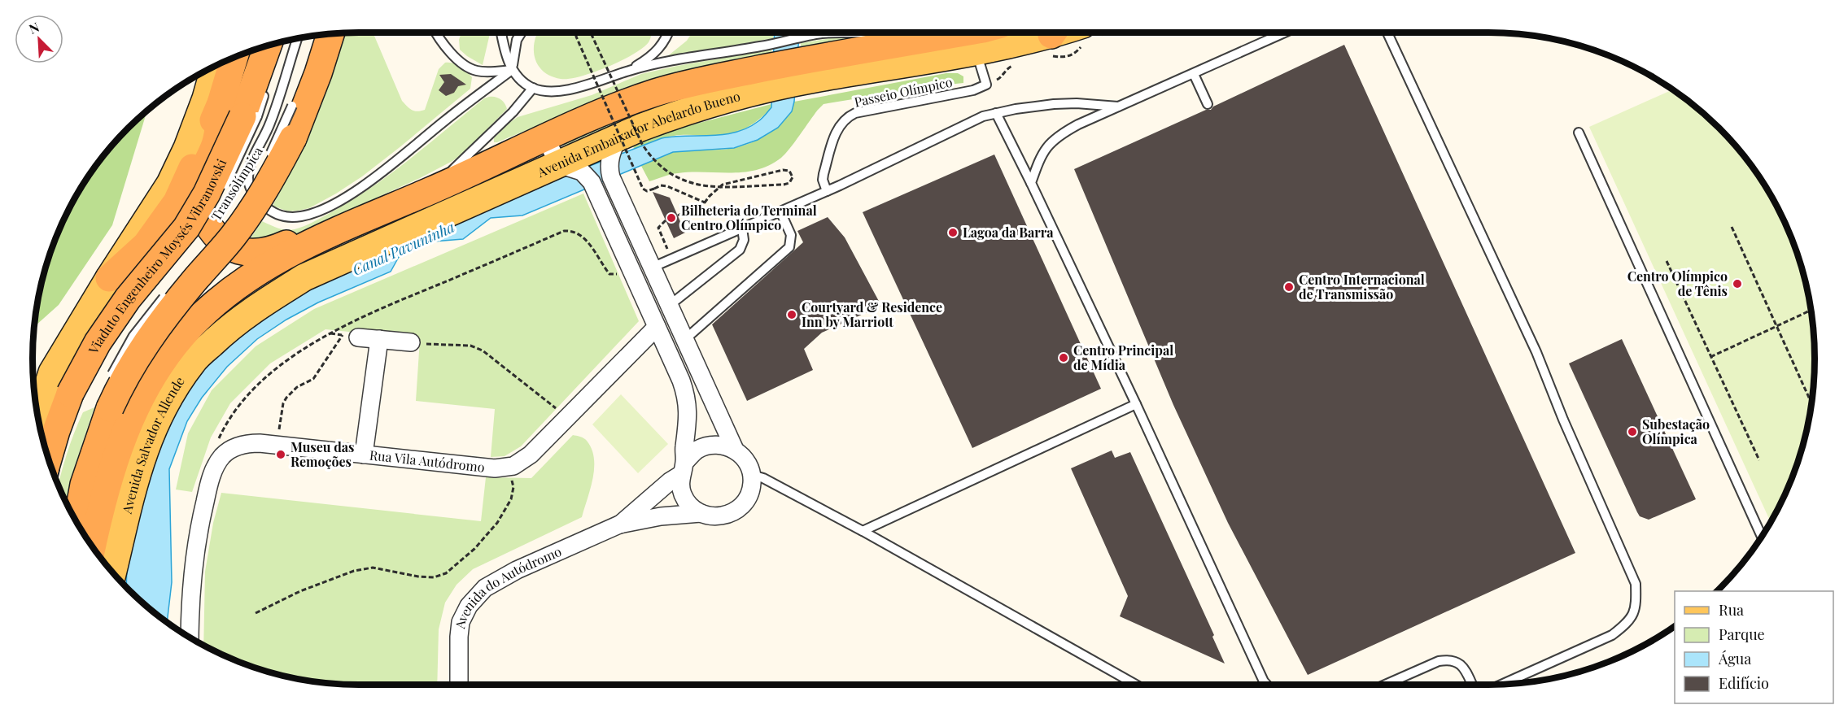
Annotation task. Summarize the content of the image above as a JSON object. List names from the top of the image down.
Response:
{
  "streets": {
    "highway": ["Avenida Embaixador Abelardo Bueno", "Viaduto Engenheiro Moysés Vibranovski"],
    "main road": ["Avenida Salvador Allende"],
    "street": ["Rua Vila Autódromo", "Avenida do Autódromo"],
    "lane": ["Passeio Olímpico", "Transolímpica"]
  },
  "crossings": [
    ["Passeio Olímpico", "Avenida Embaixador Abelardo Bueno"],
    ["Avenida Embaixador Abelardo Bueno", "Avenida Salvador Allende"],
    ["Transolímpica", "Viaduto Engenheiro Moysés Vibranovski"]
  ],
  "water": ["Canal Pavuninha"],
  "places": [
    "Bilheteria do Terminal Centro Olímpico",
    "Lagoa da Barra",
    "Centro Olímpico de Tênis",
    "Centro Internacional de Transmissão",
    "Courtyard & Residence Inn by Marriott",
    "Centro Principal de Mídia",
    "Subestação Olímpica",
    "Museu das Remoções"
  ],
  "legend": [
    "Rua",
    "Parque",
    "Água",
    "Edifício"
  ],
  "north": "top left"
}
